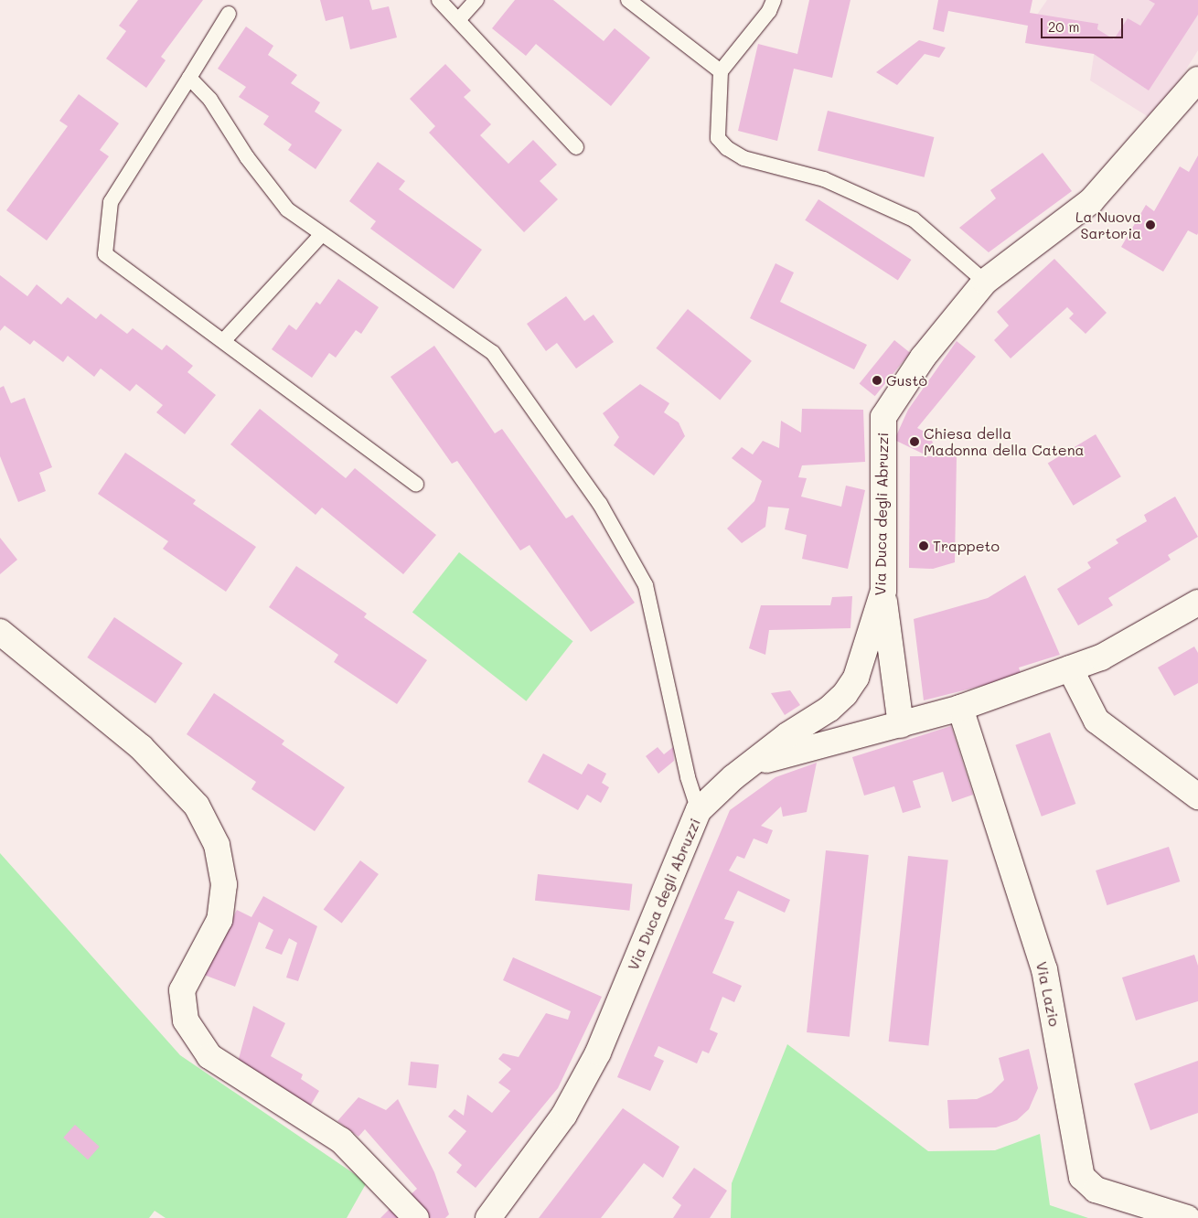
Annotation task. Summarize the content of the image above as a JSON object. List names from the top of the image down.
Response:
{
  "streets": {
    "main road": ["Via Duca degli Abruzzi", "Via Lazio"]
  },
  "places": [
    "La Nuova Sartoria",
    "Gustò",
    "Chiesa della Madonna della Catena",
    "Trappeto"
  ],
  "scale_bar": "20 m"
}
